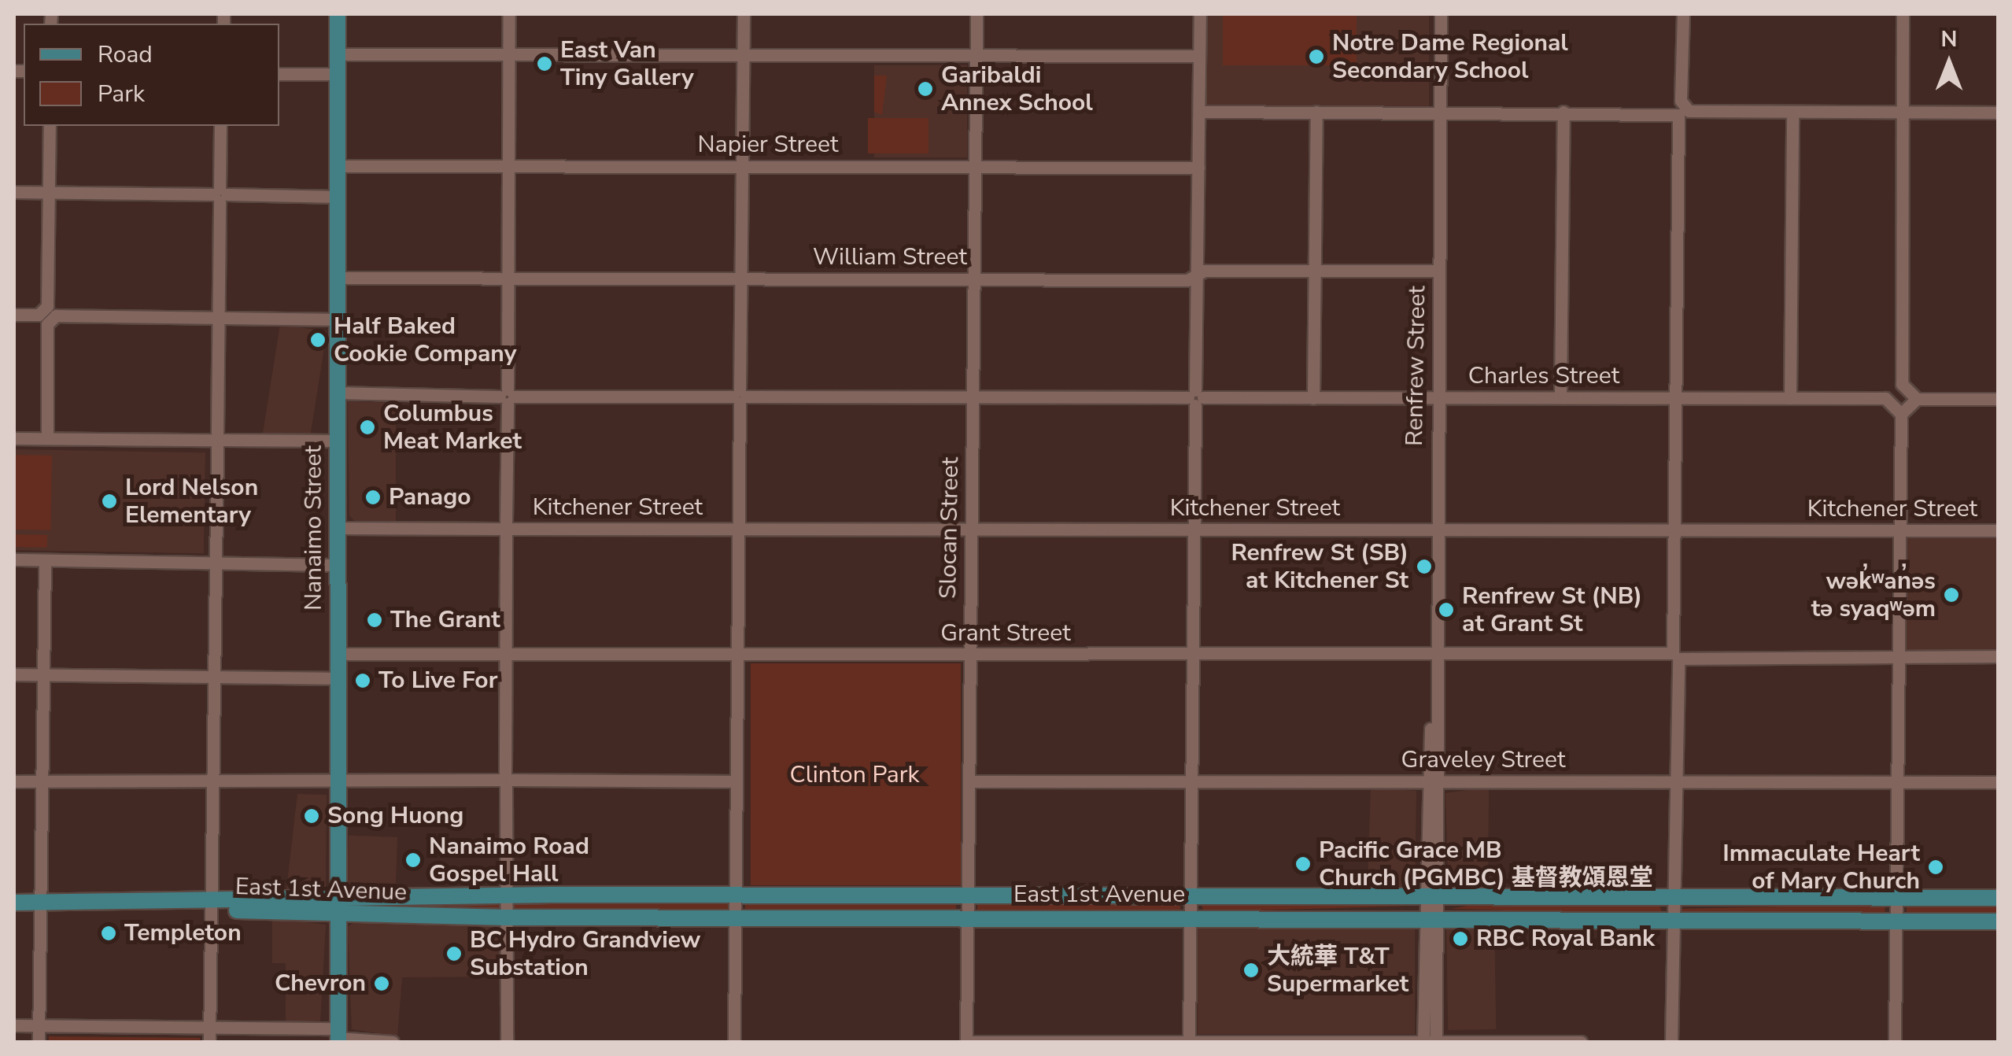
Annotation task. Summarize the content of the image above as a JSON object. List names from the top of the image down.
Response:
{
  "streets": {
    "main road": ["Nanaimo Street", "East 1st Avenue"],
    "street": [
      "Napier Street",
      "William Street",
      "Renfrew Street",
      "Charles Street",
      "Kitchener Street",
      "Slocan Street",
      "Grant Street",
      "Graveley Street"
    ]
  },
  "crossings": [
    ["Napier Street", "Nanaimo Street"],
    ["Napier Street", "Slocan Street"],
    ["William Street", "Renfrew Street"],
    ["William Street", "Nanaimo Street"],
    ["William Street", "Slocan Street"],
    ["Renfrew Street", "Charles Street"],
    ["Renfrew Street", "Kitchener Street"],
    ["Renfrew Street", "Grant Street"],
    ["Renfrew Street", "Graveley Street"],
    ["Renfrew Street", "East 1st Avenue"],
    ["Charles Street", "Nanaimo Street"],
    ["Charles Street", "Slocan Street"],
    ["Kitchener Street", "Nanaimo Street"],
    ["Kitchener Street", "Slocan Street"],
    ["Nanaimo Street", "Grant Street"],
    ["Nanaimo Street", "East 1st Avenue"],
    ["Slocan Street", "Grant Street"],
    ["Slocan Street", "Graveley Street"],
    ["Slocan Street", "East 1st Avenue"]
  ],
  "parks": ["Clinton Park"],
  "places": [
    "Notre Dame Regional Secondary School",
    "East Van Tiny Gallery",
    "Garibaldi Annex School",
    "Half Baked Cookie Company",
    "Columbus Meat Market",
    "Panago",
    "Lord Nelson Elementary",
    "Renfrew St (SB) at Kitchener St",
    "wək̓ʷan̓əs tə syaqʷəm",
    "Renfrew St (NB) at Grant St",
    "The Grant",
    "To Live For",
    "Song Huong",
    "Nanaimo Road Gospel Hall",
    "Pacific Grace MB Church (PGMBC) 基督教頌恩堂",
    "Immaculate Heart of Mary Church",
    "Templeton",
    "RBC Royal Bank",
    "BC Hydro Grandview Substation",
    "大統華 T&T Supermarket",
    "Chevron"
  ],
  "legend": ["Road", "Park"],
  "north": "top"
}
